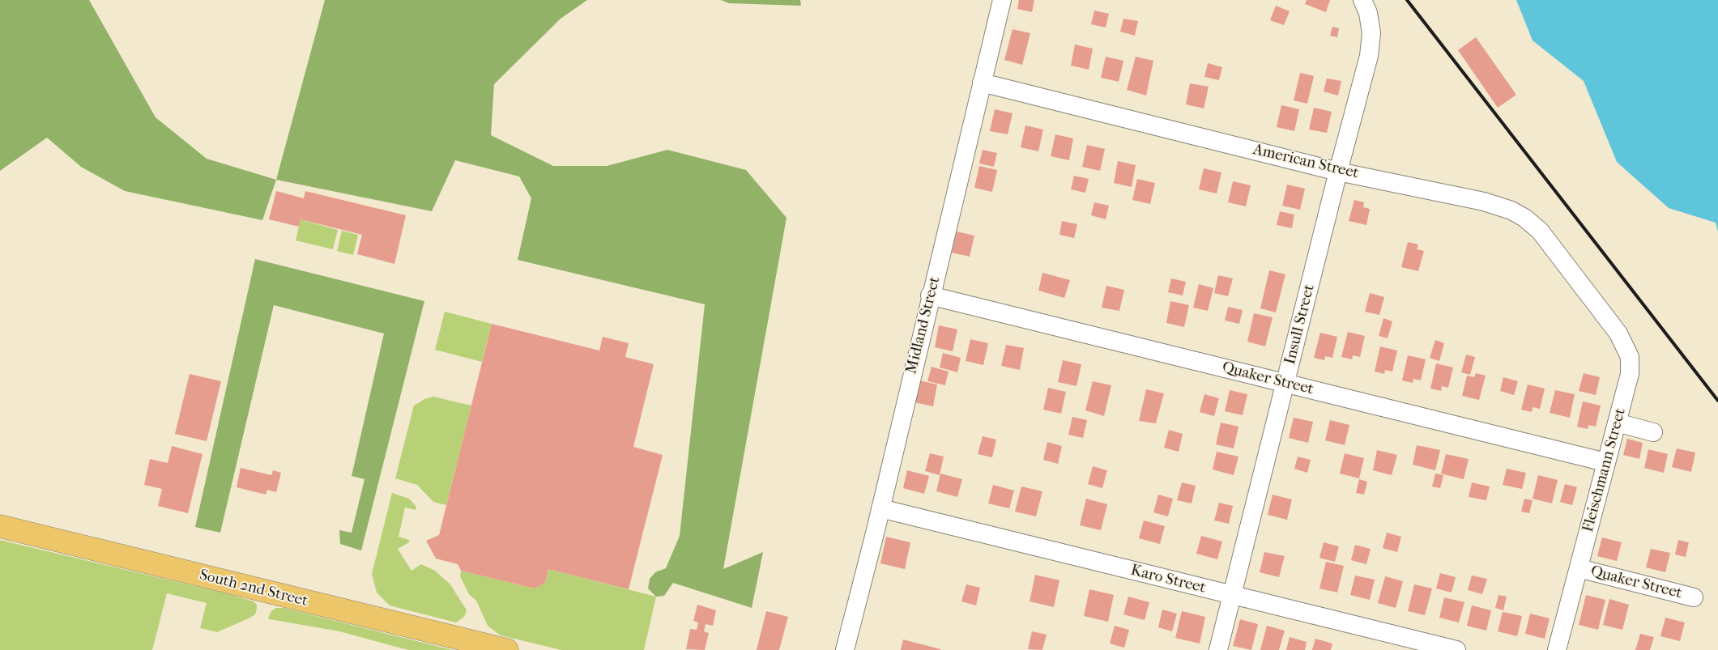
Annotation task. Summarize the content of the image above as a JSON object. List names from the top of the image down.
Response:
{
  "streets": {
    "main road": ["South 2nd Street"],
    "street": [
      "American Street",
      "Insull Street",
      "Midland Street",
      "Quaker Street",
      "Fleischmann Street",
      "Karo Street"
    ]
  },
  "crossings": [
    ["American Street", "Insull Street"],
    ["American Street", "Midland Street"],
    ["American Street", "Fleischmann Street"],
    ["Insull Street", "Quaker Street"],
    ["Insull Street", "Karo Street"],
    ["Midland Street", "Quaker Street"],
    ["Midland Street", "Karo Street"],
    ["Quaker Street", "Fleischmann Street"]
  ]
}
